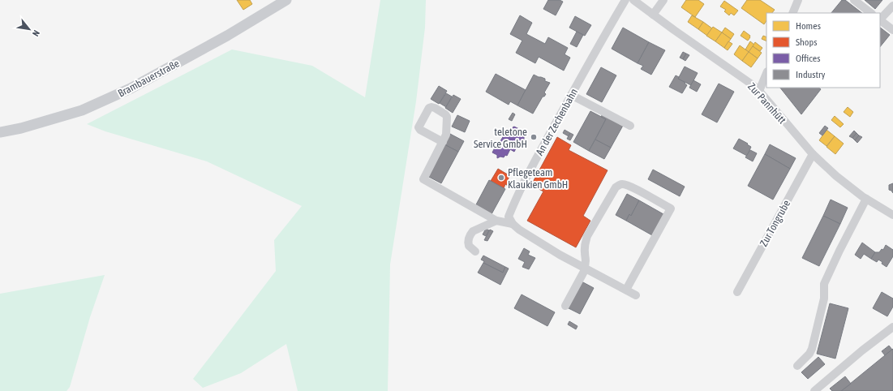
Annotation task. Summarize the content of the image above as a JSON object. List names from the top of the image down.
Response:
{
  "streets": {
    "main road": ["Brambauerstraße"],
    "street": ["Zur Pannhütt", "An der Zechenbahn", "Zur Tongrube"]
  },
  "crossings": [
    ["Zur Pannhütt", "Zur Tongrube"]
  ],
  "places": ["teletone Service GmbH", "Pflegeteam Klaukien GmbH"],
  "legend": [
    "Homes",
    "Shops",
    "Offices",
    "Industry"
  ],
  "north": "bottom right"
}
